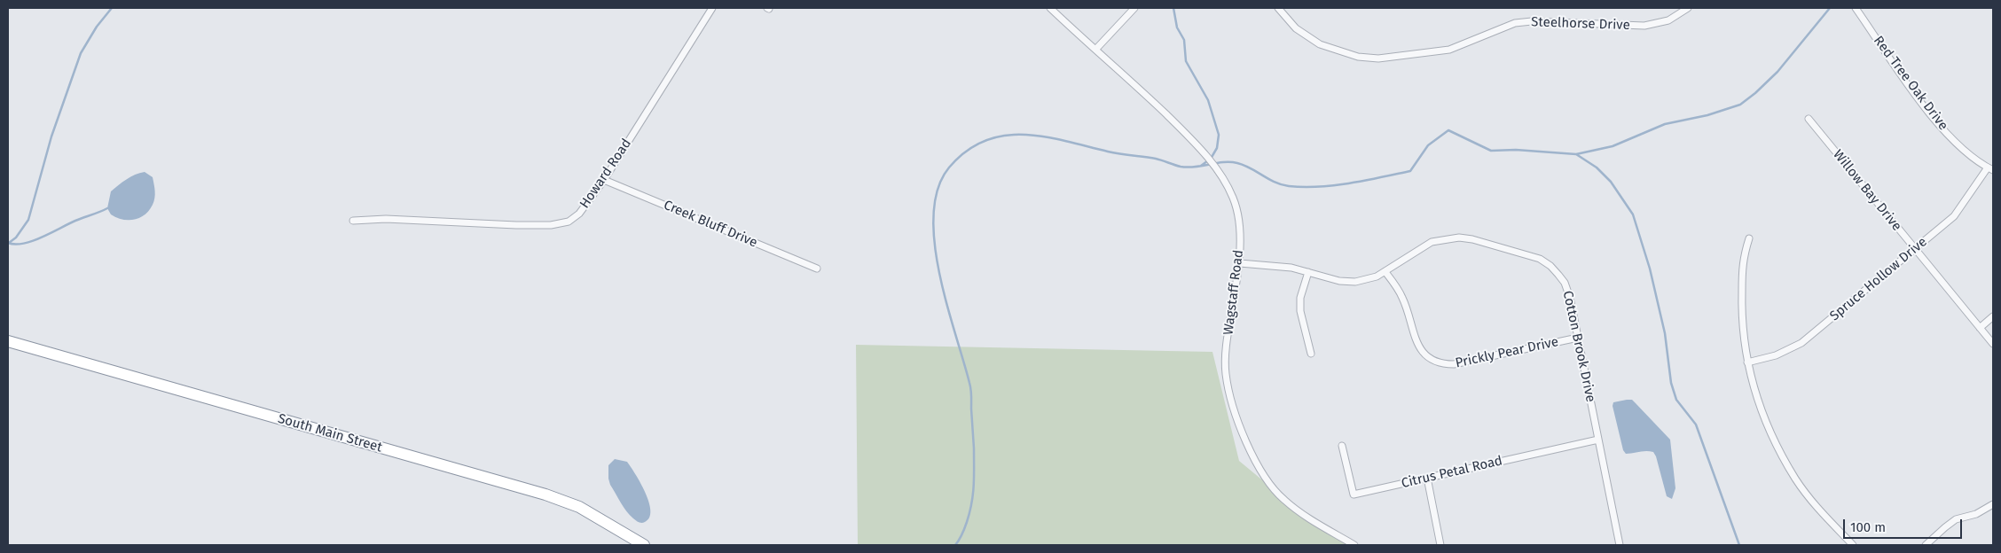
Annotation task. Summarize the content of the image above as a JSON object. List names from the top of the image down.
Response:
{
  "streets": {
    "highway": ["South Main Street"],
    "street": [
      "Steelhorse Drive",
      "Red Tree Oak Drive",
      "Howard Road",
      "Willow Bay Drive",
      "Creek Bluff Drive",
      "Spruce Hollow Drive",
      "Wagstaff Road",
      "Cotton Brook Drive",
      "Prickly Pear Drive",
      "Citrus Petal Road"
    ]
  },
  "crossings": [
    ["Red Tree Oak Drive", "Spruce Hollow Drive"],
    ["Howard Road", "Creek Bluff Drive"],
    ["Willow Bay Drive", "Spruce Hollow Drive"],
    ["Wagstaff Road", "Cotton Brook Drive"],
    ["Cotton Brook Drive", "Prickly Pear Drive"],
    ["Cotton Brook Drive", "Citrus Petal Road"]
  ],
  "scale_bar": "100 m"
}
